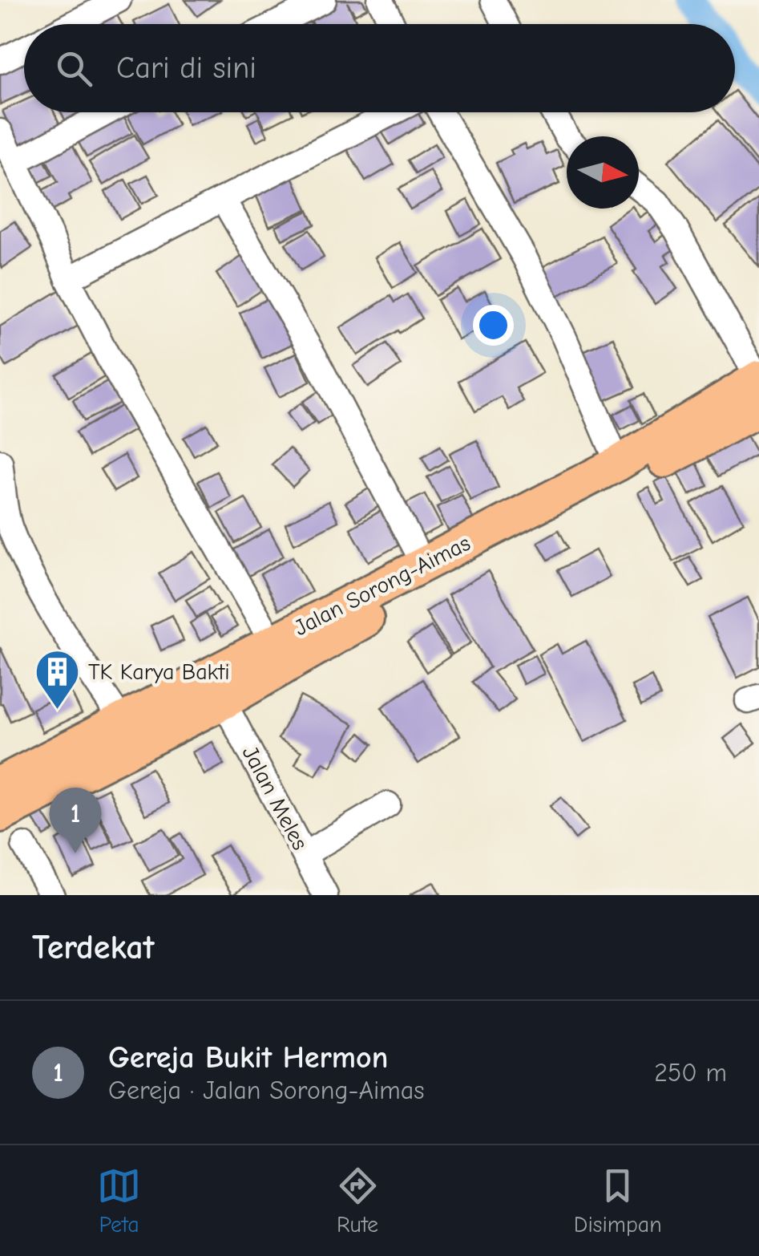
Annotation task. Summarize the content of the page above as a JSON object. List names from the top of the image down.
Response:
{
  "streets": {
    "highway": ["Jalan Sorong-Aimas"],
    "street": ["Jalan Meles"]
  },
  "crossings": [
    ["Jalan Sorong-Aimas", "Jalan Meles"]
  ],
  "places": {
    "building": ["TK Karya Bakti"]
  },
  "north": "right",
  "page": {
    "search": "Cari di sini",
    "pins": "1",
    "heading": "Terdekat",
    "list": [
      {
        "mark": "1",
        "name": "Gereja Bukit Hermon",
        "note": "Gereja · Jalan Sorong-Aimas",
        "value": "250 m"
      }
    ],
    "nav": ["Peta", "Rute", "Disimpan"]
  }
}
